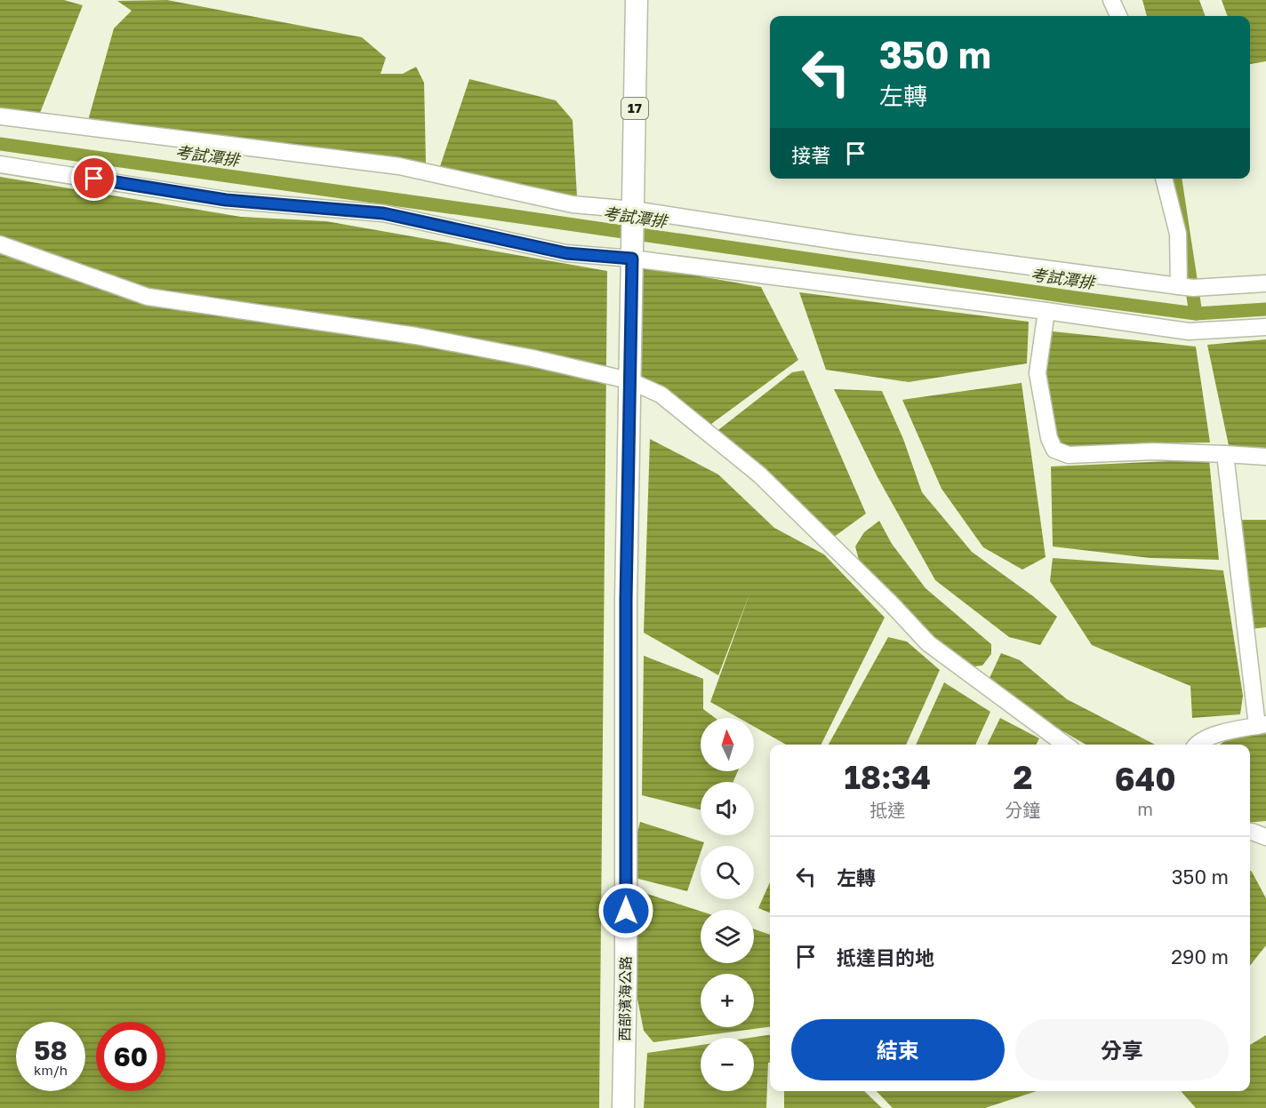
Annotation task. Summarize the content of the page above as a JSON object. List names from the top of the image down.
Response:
{
  "streets": {
    "main road": ["17", "西部濱海公路"]
  },
  "crossings": [
    ["17", "西部濱海公路"]
  ],
  "water": ["考試潭排"],
  "north": "top",
  "page": {
    "turn": ["350 m", "左轉"],
    "then": "接著",
    "map_buttons": ["+", "−"],
    "eta": [
      "18:34",
      "抵達",
      "2",
      "分鐘",
      "640",
      "m"
    ],
    "list": [
      {
        "name": "左轉",
        "value": "350 m"
      },
      {
        "name": "抵達目的地",
        "value": "290 m"
      }
    ],
    "buttons": ["結束", "分享"],
    "speed": "58 km/h",
    "limit": "60"
  }
}
